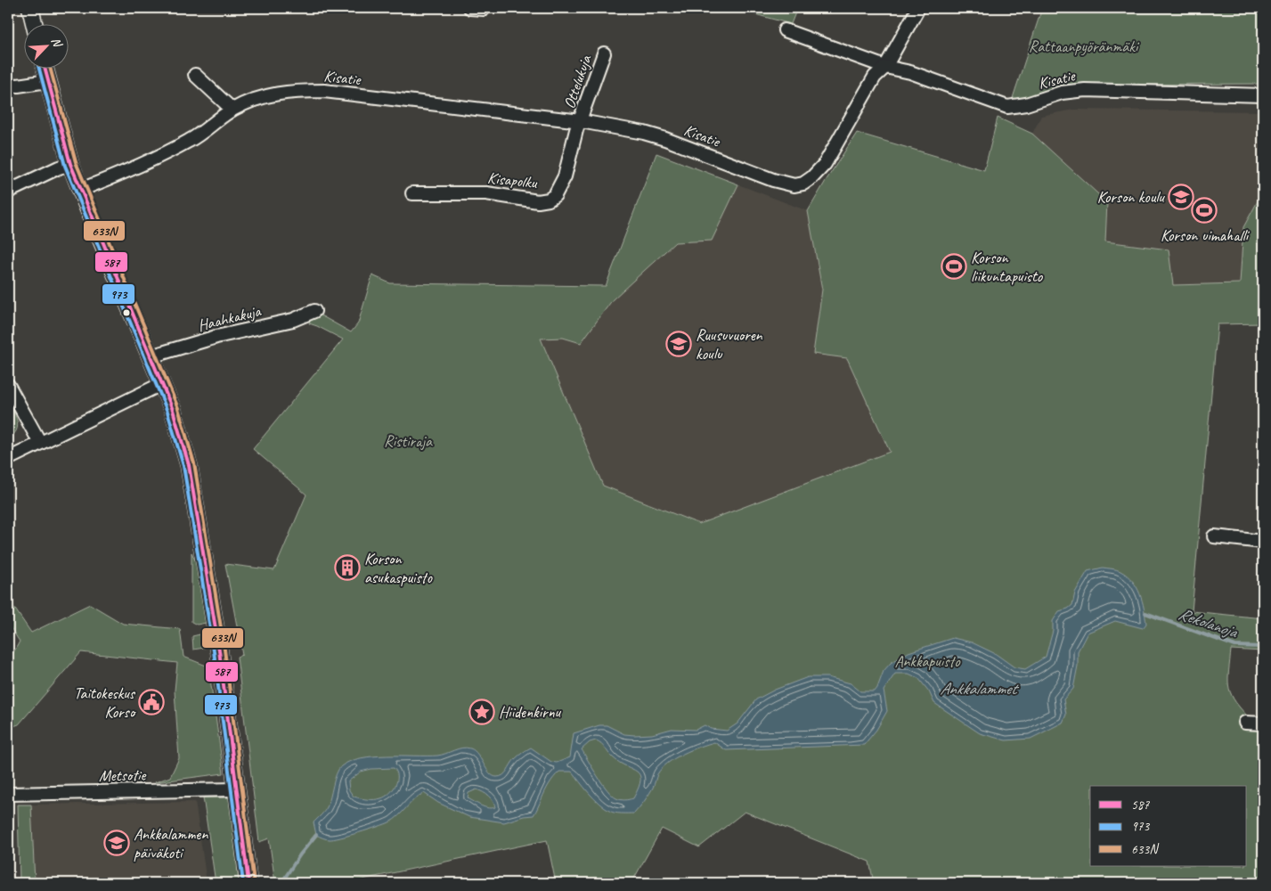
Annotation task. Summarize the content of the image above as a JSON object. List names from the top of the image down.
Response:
{
  "streets": {
    "street": [
      "Kisatie",
      "Ottelukuja",
      "Kisapolku",
      "Haahkakuja",
      "Metsotie"
    ]
  },
  "crossings": [
    ["Kisatie", "Ottelukuja"],
    ["Kisatie", "Kisapolku"],
    ["Ottelukuja", "Kisapolku"]
  ],
  "water": ["Rekolanoja", "Ankkalammet"],
  "parks": ["Rattaanpyöränmäki", "Ristiraja", "Ankkapuisto"],
  "places": {
    "school or university": ["Korson koulu", "Ruusuvuoren koulu", "Ankkalammen päiväkoti"],
    "sports": ["Korson uimahalli", "Korson liikuntapuisto"],
    "building": ["Korson asukaspuisto"],
    "public building": ["Taitokeskus Korso"],
    "place": ["Hiidenkirnu"]
  },
  "lines": ["transit line 587", "transit line 973", "transit line 633N"],
  "legend": ["587", "973", "633N"],
  "north": "top right"
}
